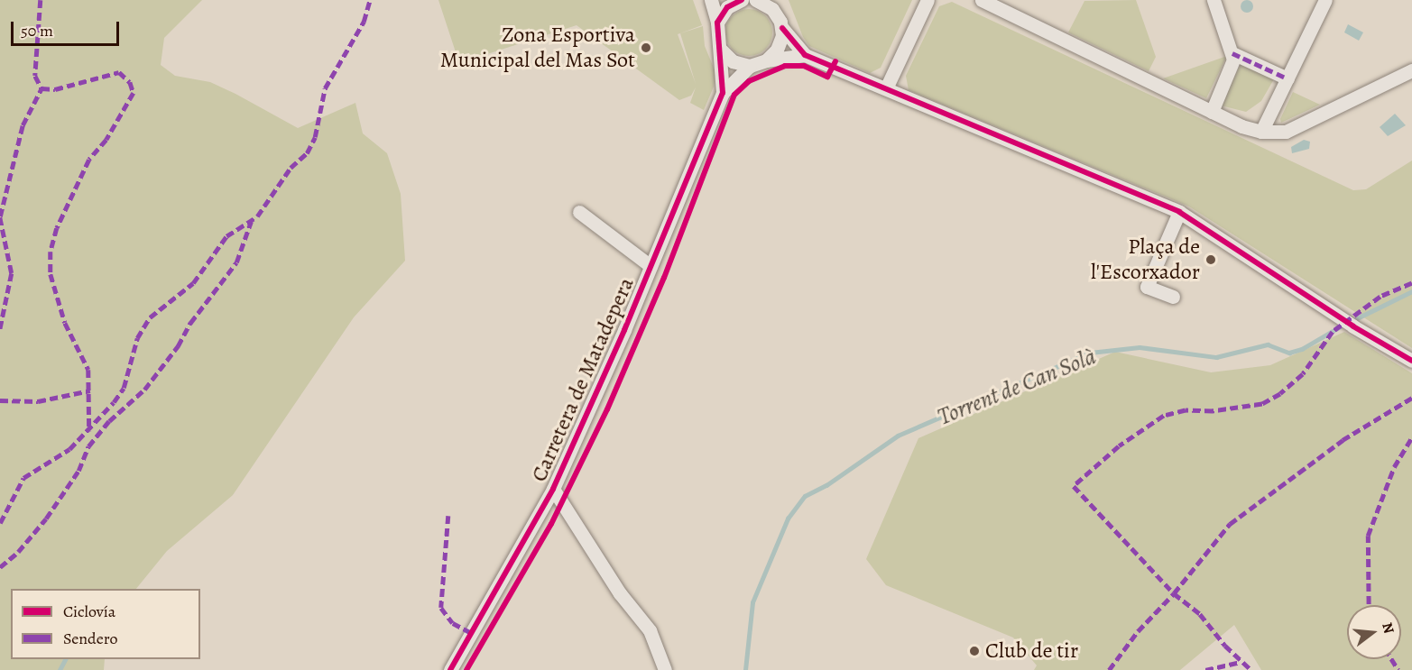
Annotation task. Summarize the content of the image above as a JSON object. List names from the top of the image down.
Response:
{
  "streets": {
    "street": ["Carretera de Matadepera"]
  },
  "water": ["Torrent de Can Solà"],
  "places": ["Zona Esportiva Municipal del Mas Sot", "Plaça de l'Escorxador", "Club de tir"],
  "legend": ["Ciclovía", "Sendero"],
  "scale_bar": "50 m",
  "north": "right"
}
